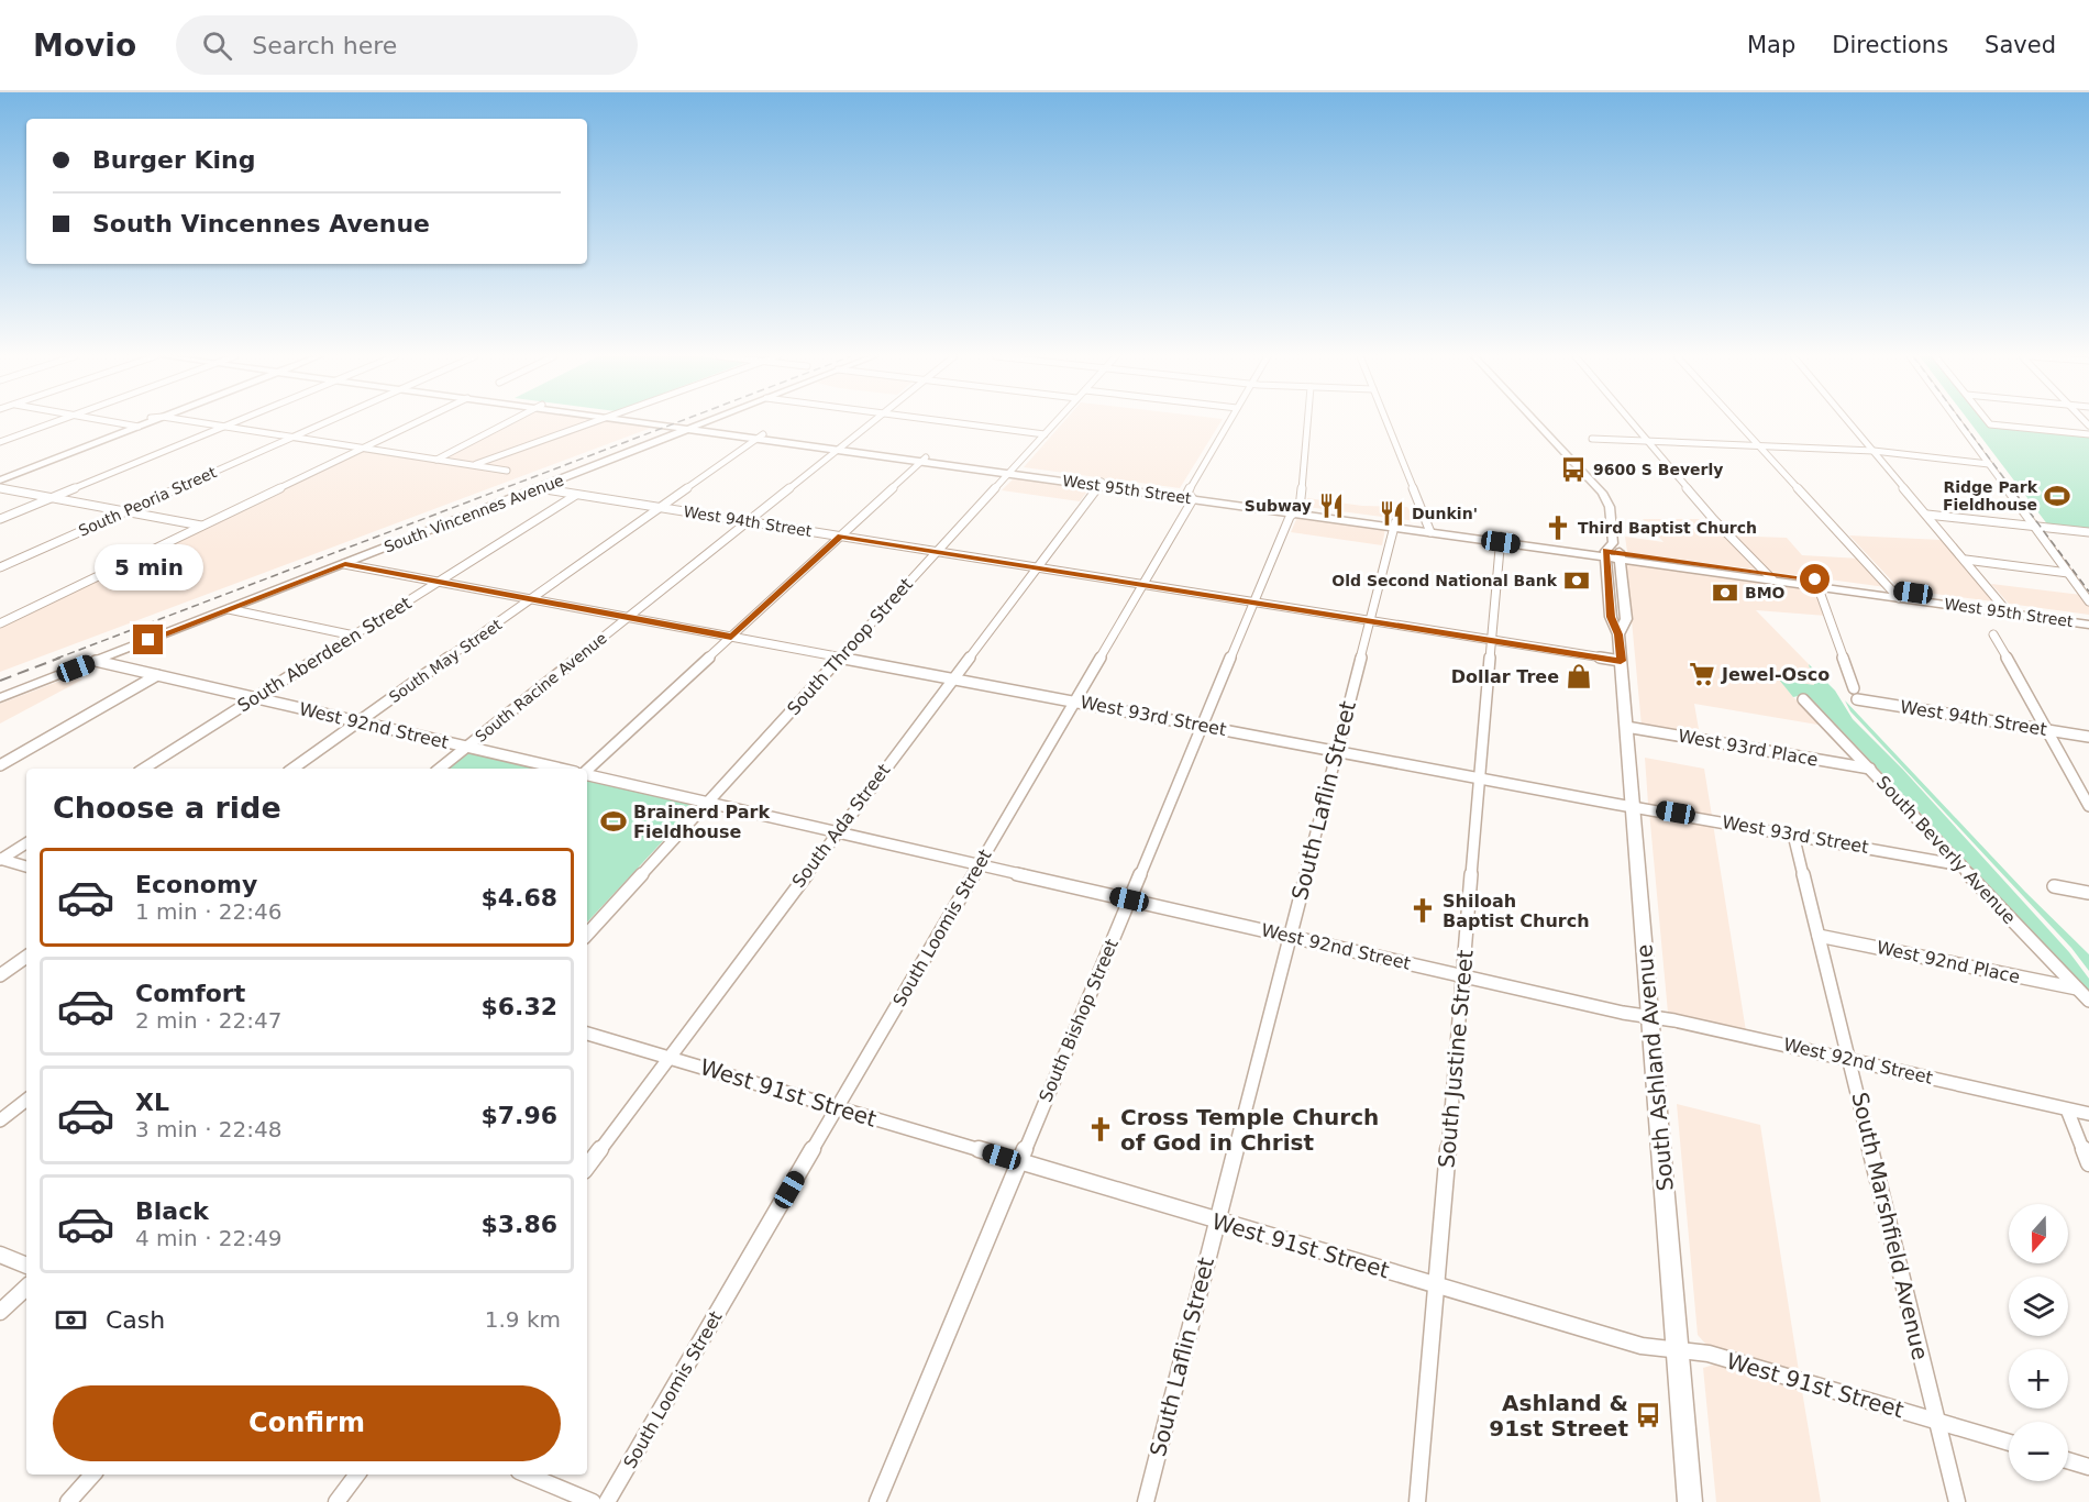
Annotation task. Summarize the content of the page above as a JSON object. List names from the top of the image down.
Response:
{
  "streets": {
    "main road": ["West 95th Street", "South Vincennes Avenue", "South Ashland Avenue"],
    "street": [
      "South Peoria Street",
      "West 94th Street",
      "South Throop Street",
      "South Aberdeen Street",
      "South May Street",
      "South Racine Avenue",
      "West 93rd Street",
      "West 92nd Street",
      "West 93rd Place",
      "South Laflin Street",
      "South Ada Street",
      "South Beverly Avenue",
      "South Loomis Street",
      "West 92nd Place",
      "South Bishop Street",
      "South Justine Street",
      "West 91st Street",
      "South Marshfield Avenue"
    ]
  },
  "crossings": [
    ["West 95th Street", "South Vincennes Avenue"],
    ["West 95th Street", "South Throop Street"],
    ["West 95th Street", "South May Street"],
    ["West 95th Street", "South Racine Avenue"],
    ["West 95th Street", "South Laflin Street"],
    ["West 95th Street", "South Ada Street"],
    ["West 95th Street", "South Loomis Street"],
    ["West 95th Street", "South Bishop Street"],
    ["West 95th Street", "South Justine Street"],
    ["West 95th Street", "South Ashland Avenue"],
    ["South Vincennes Avenue", "West 94th Street"],
    ["South Vincennes Avenue", "West 93rd Street"],
    ["South Vincennes Avenue", "West 92nd Street"],
    ["West 94th Street", "South Throop Street"],
    ["West 94th Street", "South Aberdeen Street"],
    ["West 94th Street", "South May Street"],
    ["West 94th Street", "South Racine Avenue"],
    ["West 94th Street", "South Laflin Street"],
    ["West 94th Street", "South Ada Street"],
    ["West 94th Street", "South Loomis Street"],
    ["West 94th Street", "South Bishop Street"],
    ["West 94th Street", "South Justine Street"],
    ["West 94th Street", "South Ashland Avenue"],
    ["South Throop Street", "West 93rd Street"],
    ["South Throop Street", "West 92nd Street"],
    ["South Aberdeen Street", "West 93rd Street"],
    ["South Aberdeen Street", "West 92nd Street"],
    ["South May Street", "West 93rd Street"],
    ["South May Street", "West 92nd Street"],
    ["South Racine Avenue", "West 93rd Street"],
    ["South Racine Avenue", "West 92nd Street"],
    ["West 93rd Street", "South Laflin Street"],
    ["West 93rd Street", "South Ada Street"],
    ["West 93rd Street", "South Beverly Avenue"],
    ["West 93rd Street", "South Loomis Street"],
    ["West 93rd Street", "South Bishop Street"],
    ["West 93rd Street", "South Justine Street"],
    ["West 93rd Street", "South Ashland Avenue"],
    ["West 93rd Street", "South Marshfield Avenue"],
    ["West 92nd Street", "South Laflin Street"],
    ["West 92nd Street", "South Ada Street"],
    ["West 92nd Street", "South Loomis Street"],
    ["West 92nd Street", "South Bishop Street"],
    ["West 92nd Street", "South Justine Street"],
    ["West 92nd Street", "South Ashland Avenue"],
    ["West 92nd Street", "South Marshfield Avenue"],
    ["West 93rd Place", "South Beverly Avenue"],
    ["West 93rd Place", "South Ashland Avenue"],
    ["South Laflin Street", "West 91st Street"],
    ["South Ada Street", "West 91st Street"],
    ["South Beverly Avenue", "West 92nd Place"],
    ["South Loomis Street", "West 91st Street"],
    ["West 92nd Place", "South Marshfield Avenue"],
    ["South Bishop Street", "West 91st Street"],
    ["South Justine Street", "West 91st Street"],
    ["South Ashland Avenue", "West 91st Street"],
    ["West 91st Street", "South Marshfield Avenue"]
  ],
  "places": {
    "bus stop": ["9600 S Beverly", "Ashland & 91st Street"],
    "sports": ["Ridge Park Fieldhouse", "Brainerd Park Fieldhouse"],
    "restaurant": ["Subway", "Dunkin'"],
    "church": ["Third Baptist Church", "Shiloah Baptist Church", "Cross Temple Church of God in Christ"],
    "bank": ["Old Second National Bank", "BMO"],
    "supermarket": ["Jewel-Osco"],
    "shop": ["Dollar Tree"]
  },
  "north": "bottom",
  "page": {
    "header": "Movio",
    "search": "Search here",
    "nav": ["Map", "Directions", "Saved"],
    "banner": ["Burger King", "South Vincennes Avenue"],
    "bubble": "5 min",
    "heading": "Choose a ride",
    "list": [
      {
        "name": "Economy",
        "note": "1 min · 22:46",
        "value": "$4.68"
      },
      {
        "name": "Comfort",
        "note": "2 min · 22:47",
        "value": "$6.32"
      },
      {
        "name": "XL",
        "note": "3 min · 22:48",
        "value": "$7.96"
      },
      {
        "name": "Black",
        "note": "4 min · 22:49",
        "value": "$3.86"
      }
    ],
    "map_buttons": ["+", "−"],
    "pay": ["Cash", "1.9 km"],
    "buttons": "Confirm"
  }
}
